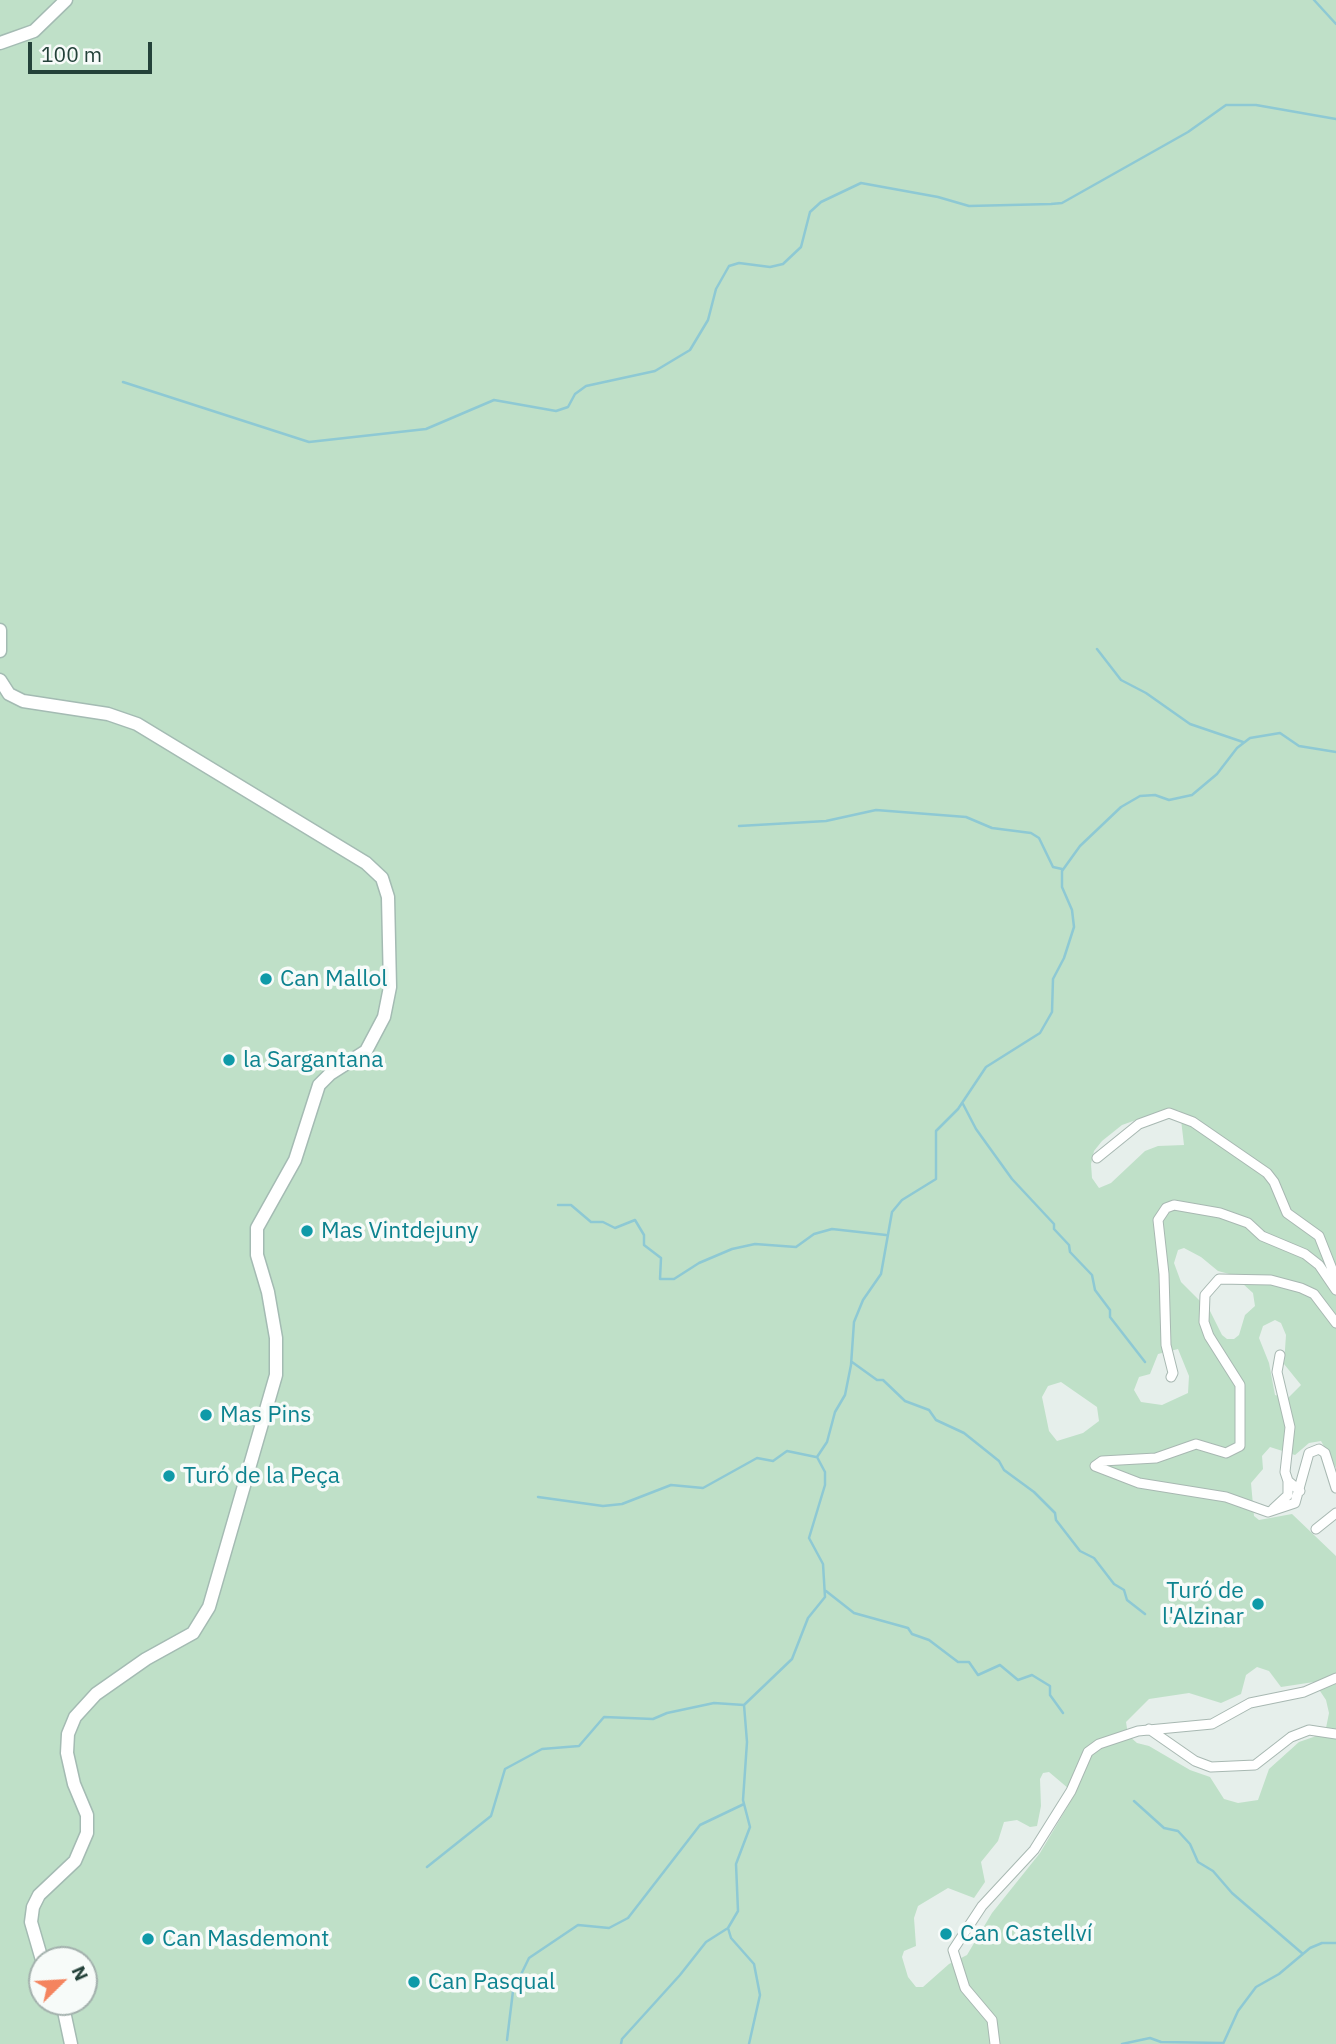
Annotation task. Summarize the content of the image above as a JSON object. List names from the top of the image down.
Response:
{
  "places": [
    "Can Mallol",
    "la Sargantana",
    "Mas Vintdejuny",
    "Mas Pins",
    "Turó de la Peça",
    "Turó de l'Alzinar",
    "Can Castellví",
    "Can Masdemont",
    "Can Pasqual"
  ],
  "scale_bar": "100 m",
  "north": "top right"
}
